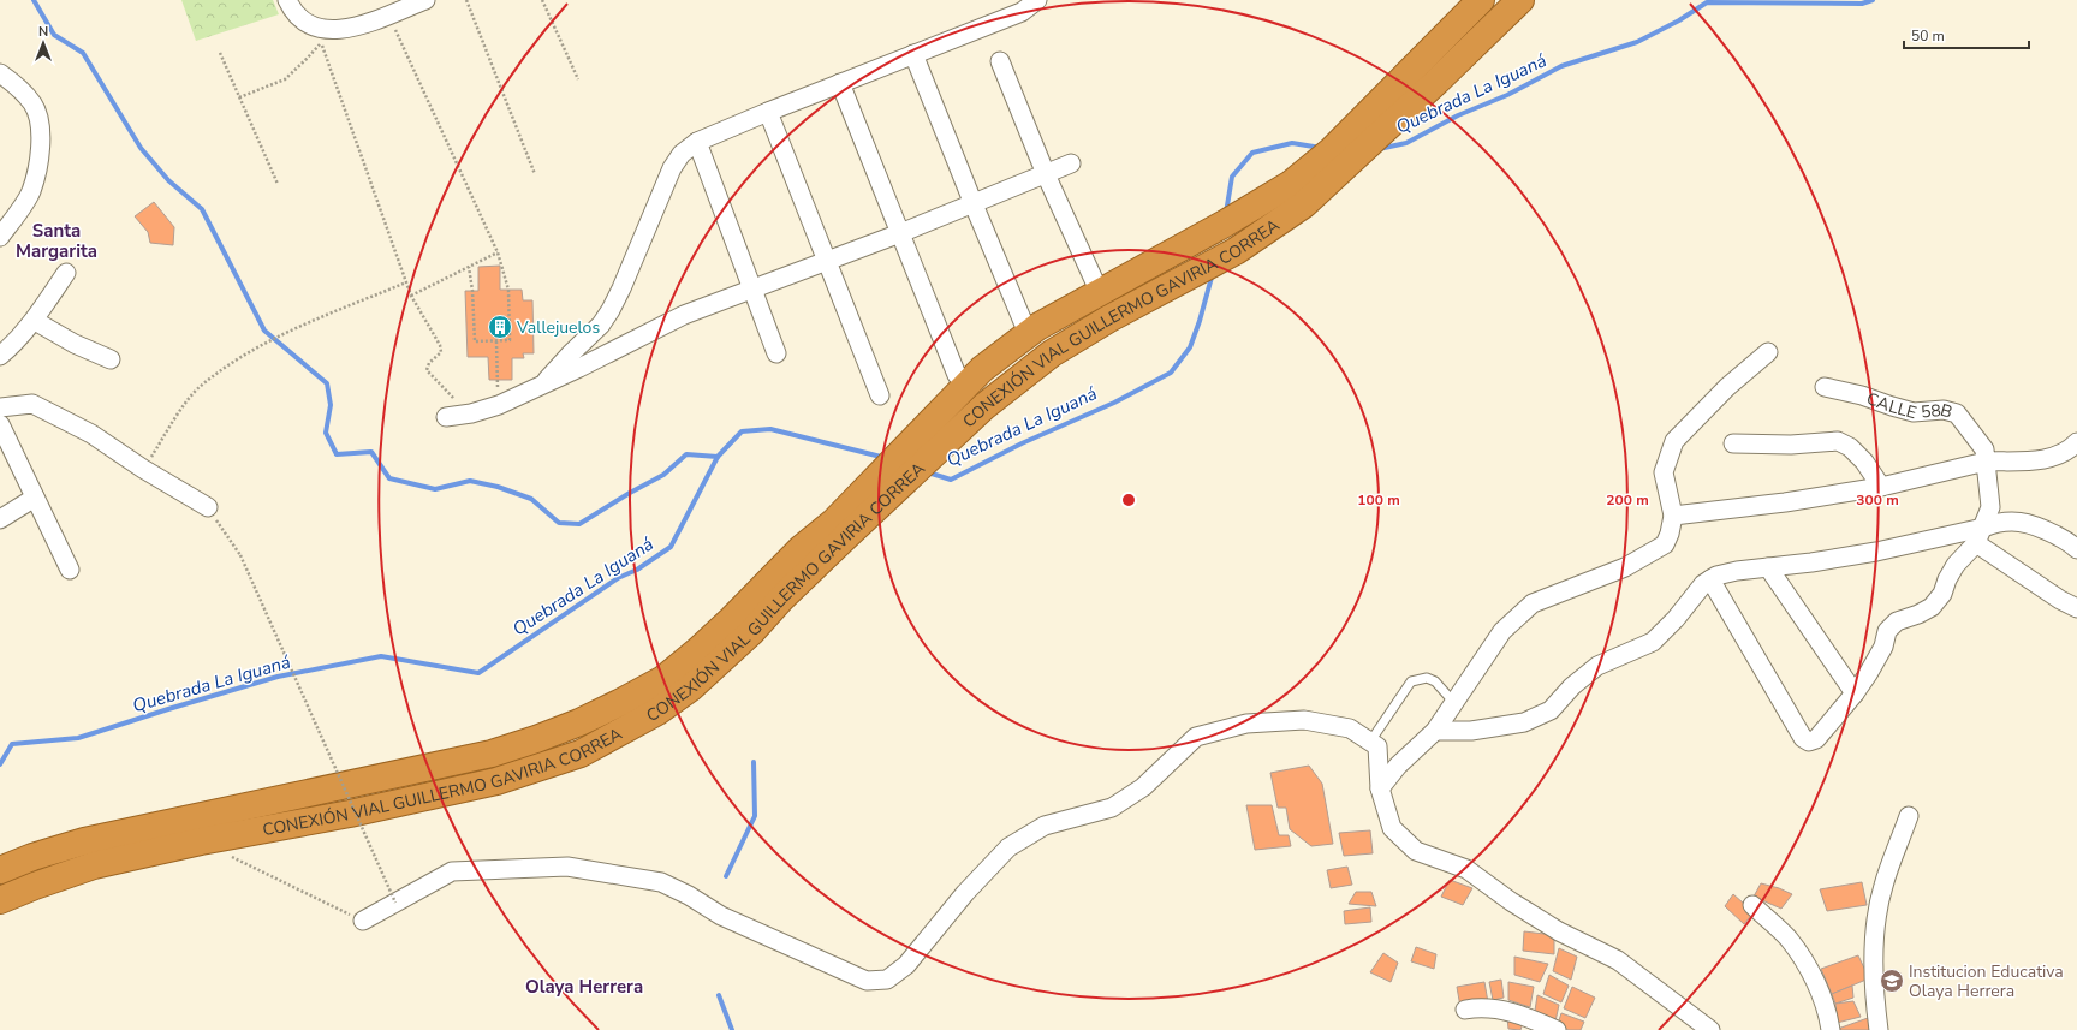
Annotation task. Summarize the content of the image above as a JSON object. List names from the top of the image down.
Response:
{
  "streets": {
    "highway": ["CONEXIÓN VIAL GUILLERMO GAVIRIA CORREA"],
    "street": ["CALLE 58B"]
  },
  "districts": ["Santa Margarita", "Olaya Herrera"],
  "water": ["Quebrada La Iguaná"],
  "places": {
    "building": ["Vallejuelos"],
    "school or university": ["Institucion Educativa Olaya Herrera"]
  },
  "scale_bar": "50 m",
  "north": "top",
  "rings": ["100 m", "200 m", "300 m"]
}
